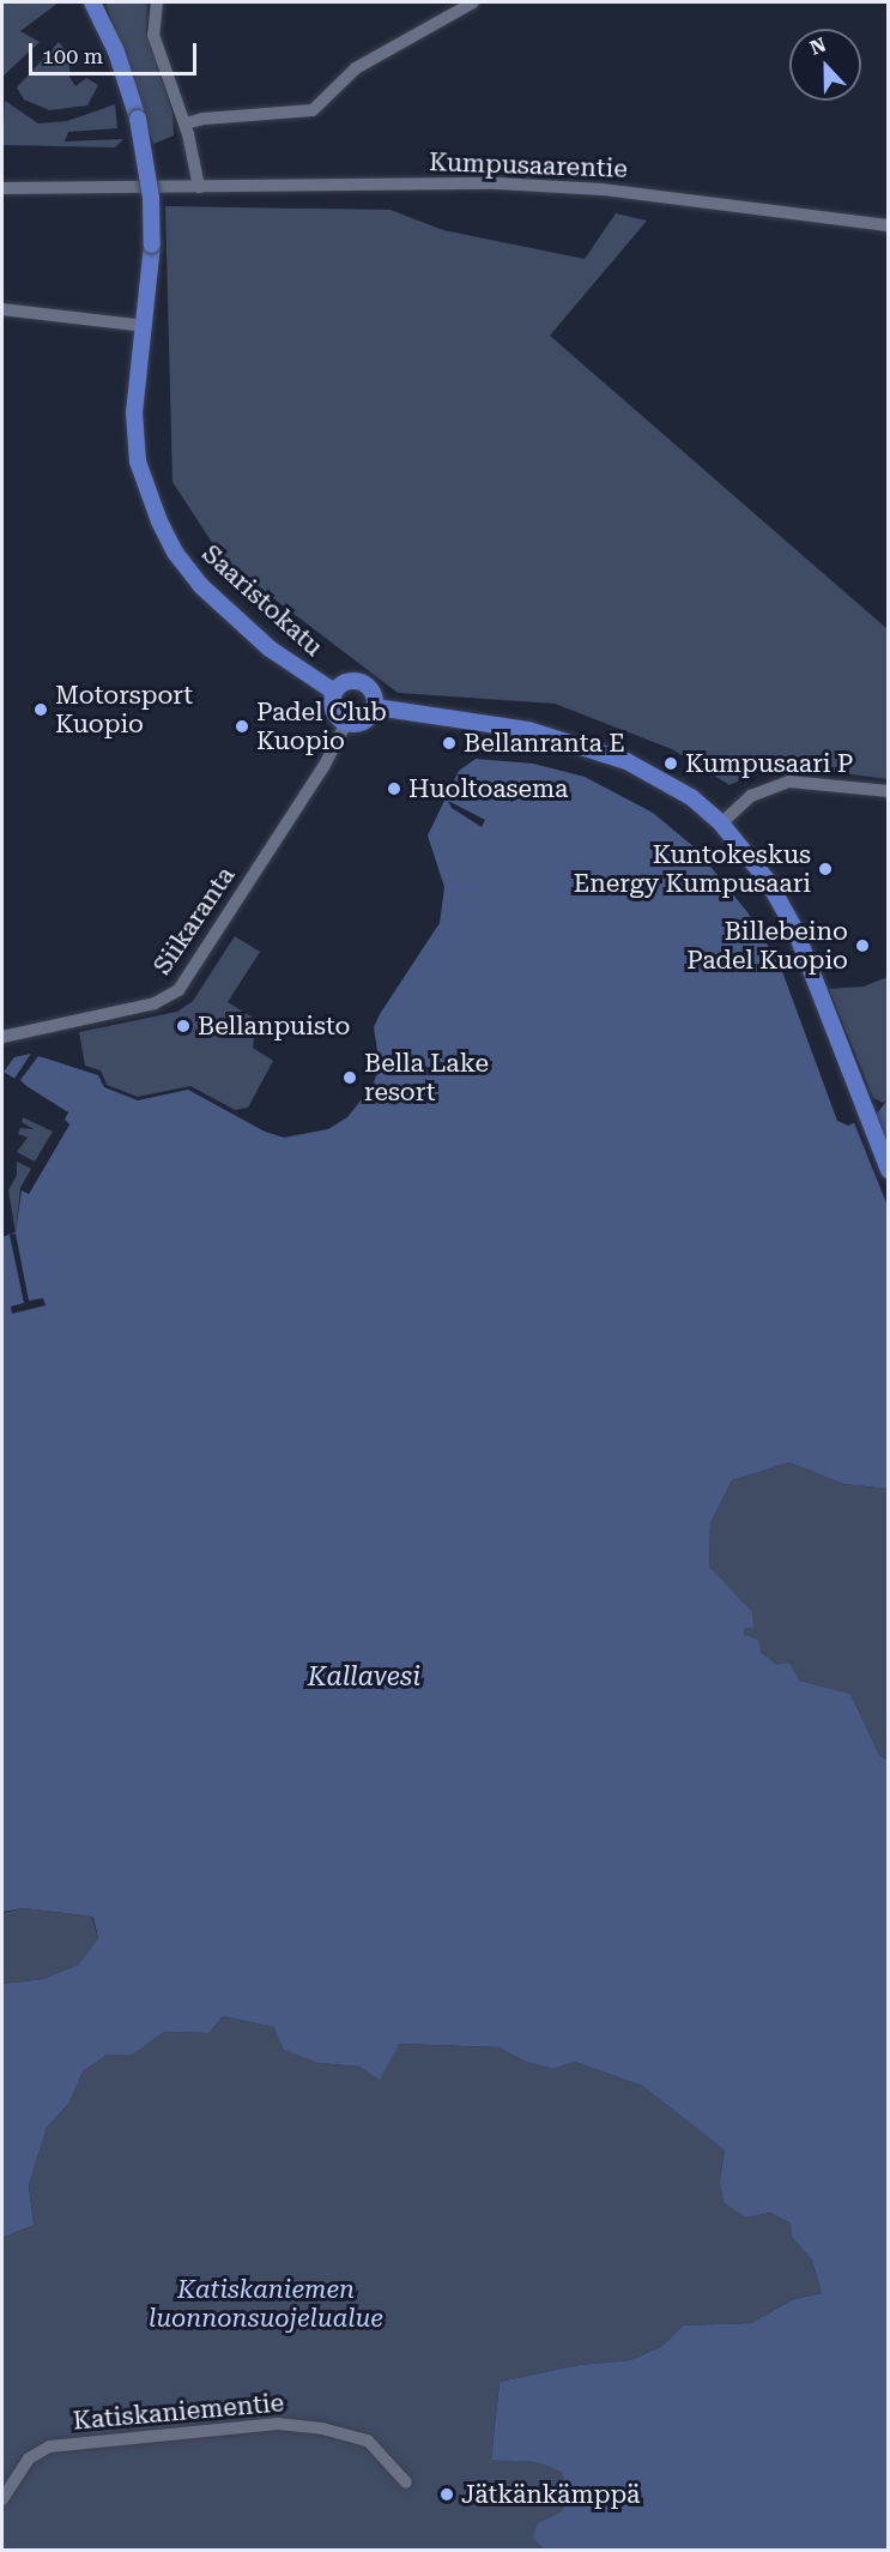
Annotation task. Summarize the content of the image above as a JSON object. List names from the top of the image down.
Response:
{
  "streets": {
    "main road": ["Saaristokatu"],
    "street": ["Kumpusaarentie", "Siikaranta", "Katiskaniementie"]
  },
  "crossings": [
    ["Saaristokatu", "Siikaranta"]
  ],
  "water": ["Kallavesi"],
  "parks": ["Katiskaniemen luonnonsuojelualue"],
  "places": [
    "Motorsport Kuopio",
    "Padel Club Kuopio",
    "Bellanranta E",
    "Kumpusaari P",
    "Huoltoasema",
    "Kuntokeskus Energy Kumpusaari",
    "Billebeino Padel Kuopio",
    "Bellanpuisto",
    "Bella Lake resort",
    "Jätkänkämppä"
  ],
  "scale_bar": "100 m",
  "north": "top"
}
